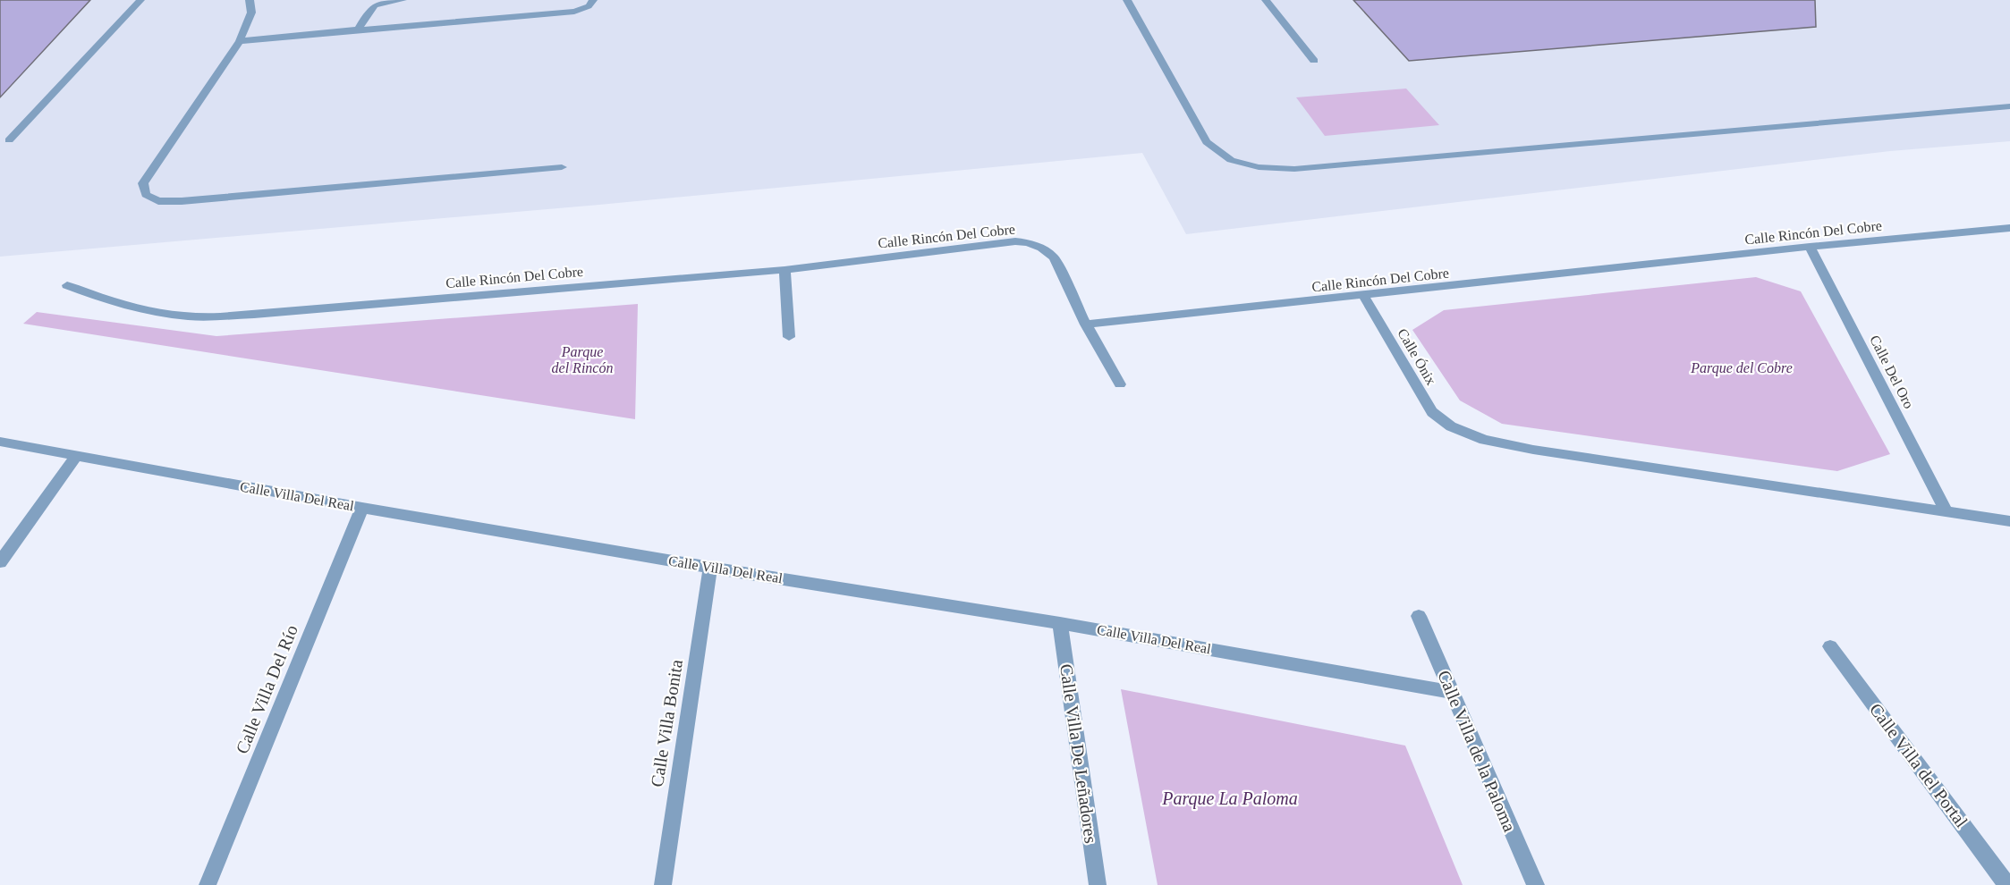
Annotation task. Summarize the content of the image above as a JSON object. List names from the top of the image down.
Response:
{
  "streets": {
    "street": [
      "Calle Rincón Del Cobre",
      "Calle Ónix",
      "Calle Del Oro",
      "Calle Villa Del Real",
      "Calle Villa Del Río",
      "Calle Villa Bonita",
      "Calle Villa de la Paloma",
      "Calle Villa De Leñadores",
      "Calle Villa del Portal"
    ]
  },
  "crossings": [
    ["Calle Rincón Del Cobre", "Calle Ónix"],
    ["Calle Rincón Del Cobre", "Calle Del Oro"],
    ["Calle Ónix", "Calle Del Oro"],
    ["Calle Villa Del Real", "Calle Villa Del Río"],
    ["Calle Villa Del Real", "Calle Villa Bonita"],
    ["Calle Villa Del Real", "Calle Villa de la Paloma"],
    ["Calle Villa Del Real", "Calle Villa De Leñadores"]
  ],
  "parks": ["Parque del Rincón", "Parque del Cobre", "Parque La Paloma"]
}
